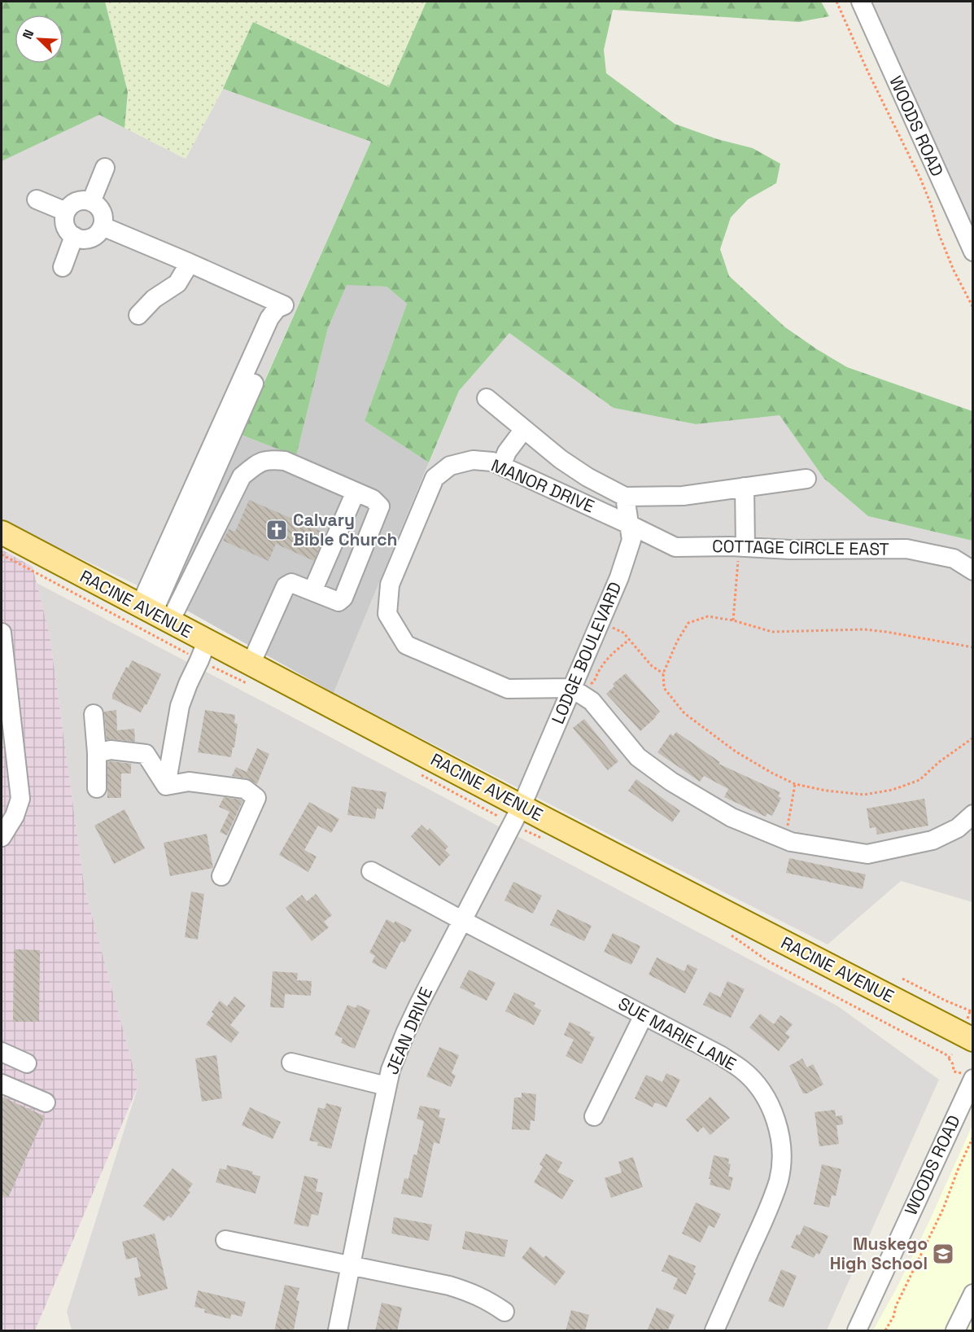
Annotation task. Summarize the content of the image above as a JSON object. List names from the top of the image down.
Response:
{
  "streets": {
    "main road": ["RACINE AVENUE"],
    "street": [
      "WOODS ROAD",
      "MANOR DRIVE",
      "COTTAGE CIRCLE EAST",
      "LODGE BOULEVARD",
      "JEAN DRIVE",
      "SUE MARIE LANE"
    ]
  },
  "crossings": [
    ["MANOR DRIVE", "COTTAGE CIRCLE EAST"],
    ["MANOR DRIVE", "LODGE BOULEVARD"],
    ["COTTAGE CIRCLE EAST", "LODGE BOULEVARD"],
    ["RACINE AVENUE", "LODGE BOULEVARD"],
    ["RACINE AVENUE", "JEAN DRIVE"],
    ["LODGE BOULEVARD", "JEAN DRIVE"],
    ["JEAN DRIVE", "SUE MARIE LANE"]
  ],
  "places": {
    "church": ["Calvary Bible Church"],
    "school or university": ["Muskego High School"]
  },
  "north": "top left"
}
